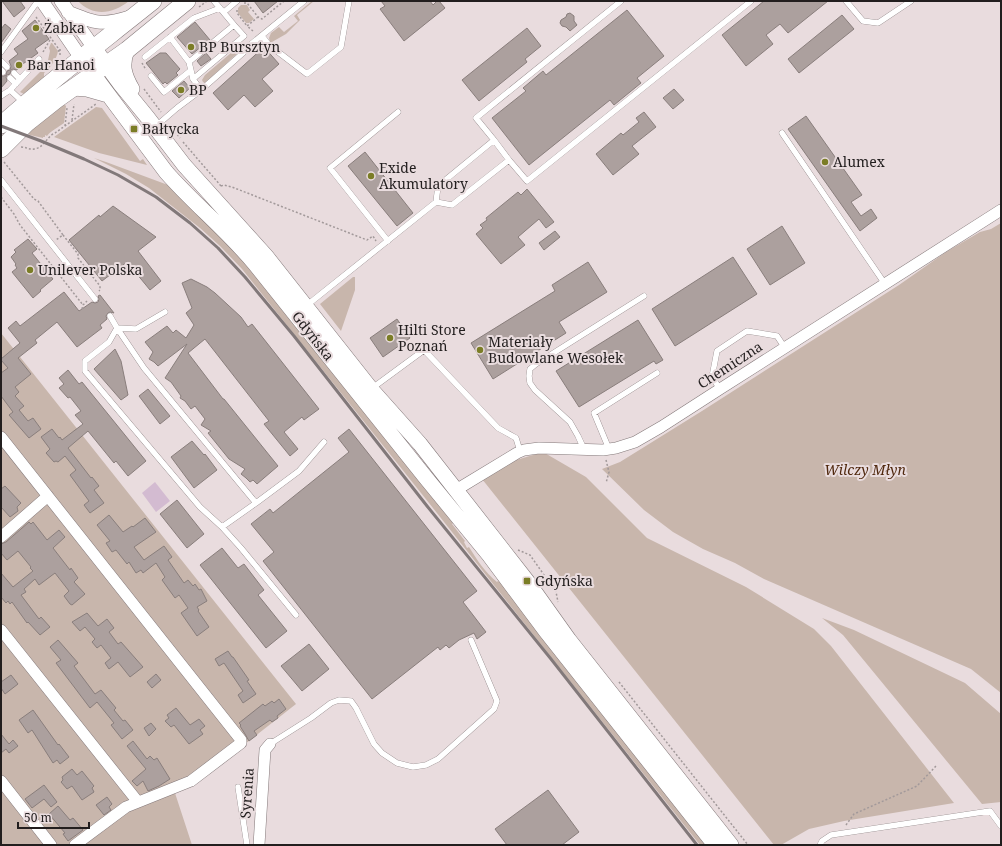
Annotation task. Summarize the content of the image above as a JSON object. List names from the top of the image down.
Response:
{
  "streets": {
    "main road": ["Gdyńska"],
    "street": ["Chemiczna", "Syrenia"]
  },
  "crossings": [
    ["Gdyńska", "Chemiczna"]
  ],
  "parks": ["Wilczy Młyn"],
  "places": {
    "other": [
      "Żabka",
      "BP Bursztyn",
      "Bar Hanoi",
      "BP",
      "Alumex",
      "Exide Akumulatory",
      "Unilever Polska",
      "Hilti Store Poznań",
      "Materiały Budowlane Wesołek"
    ],
    "transit": ["Bałtycka", "Gdyńska"]
  },
  "scale_bar": "50 m"
}
